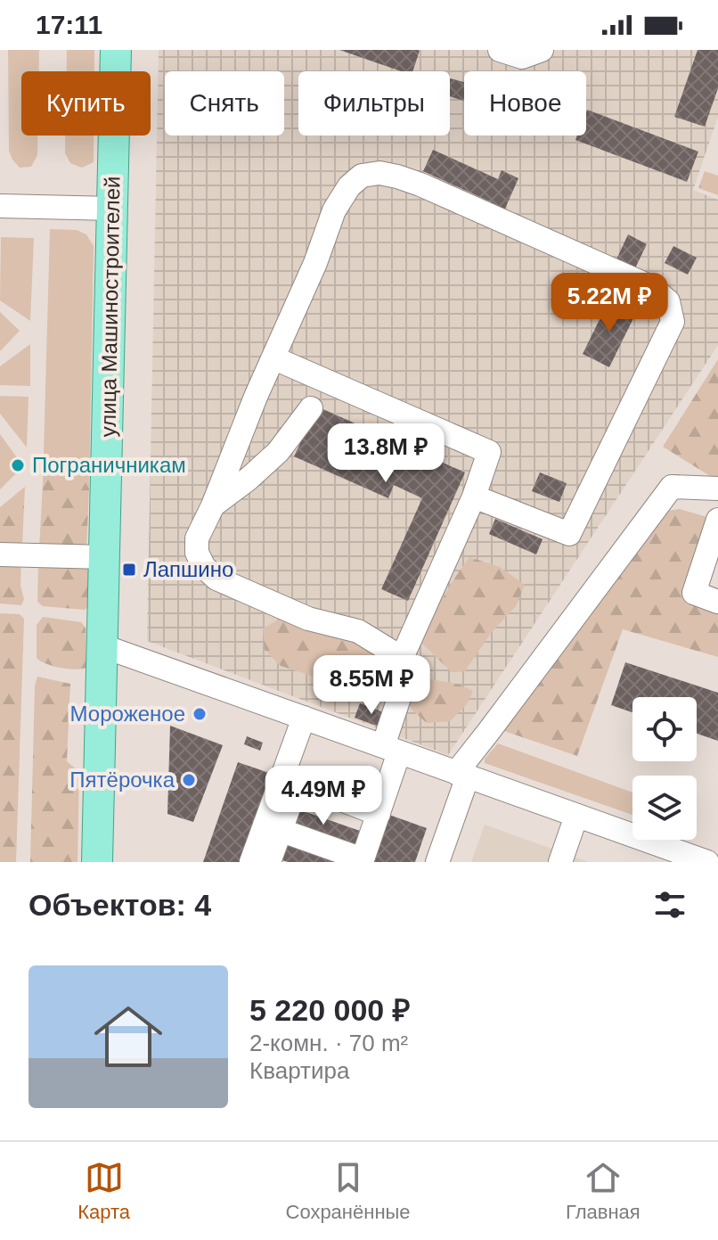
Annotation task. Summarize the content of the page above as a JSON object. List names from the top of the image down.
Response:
{
  "streets": {
    "main road": ["улица Машиностроителей"]
  },
  "places": {
    "other": ["Пограничникам", "Мороженое", "Пятёрочка"],
    "transit": ["Лапшино"]
  },
  "page": {
    "status": "17:11",
    "chip": [
      "Купить",
      "Снять",
      "Фильтры",
      "Новое"
    ],
    "price": [
      "5.22M ₽",
      "13.8M ₽",
      "8.55M ₽",
      "4.49M ₽"
    ],
    "heading": "Объектов: 4",
    "list": [
      {
        "name": "5 220 000 ₽",
        "note": "2-комн. · 70 m² · Квартира"
      }
    ],
    "tabs": ["Карта", "Сохранённые", "Главная"]
  }
}
